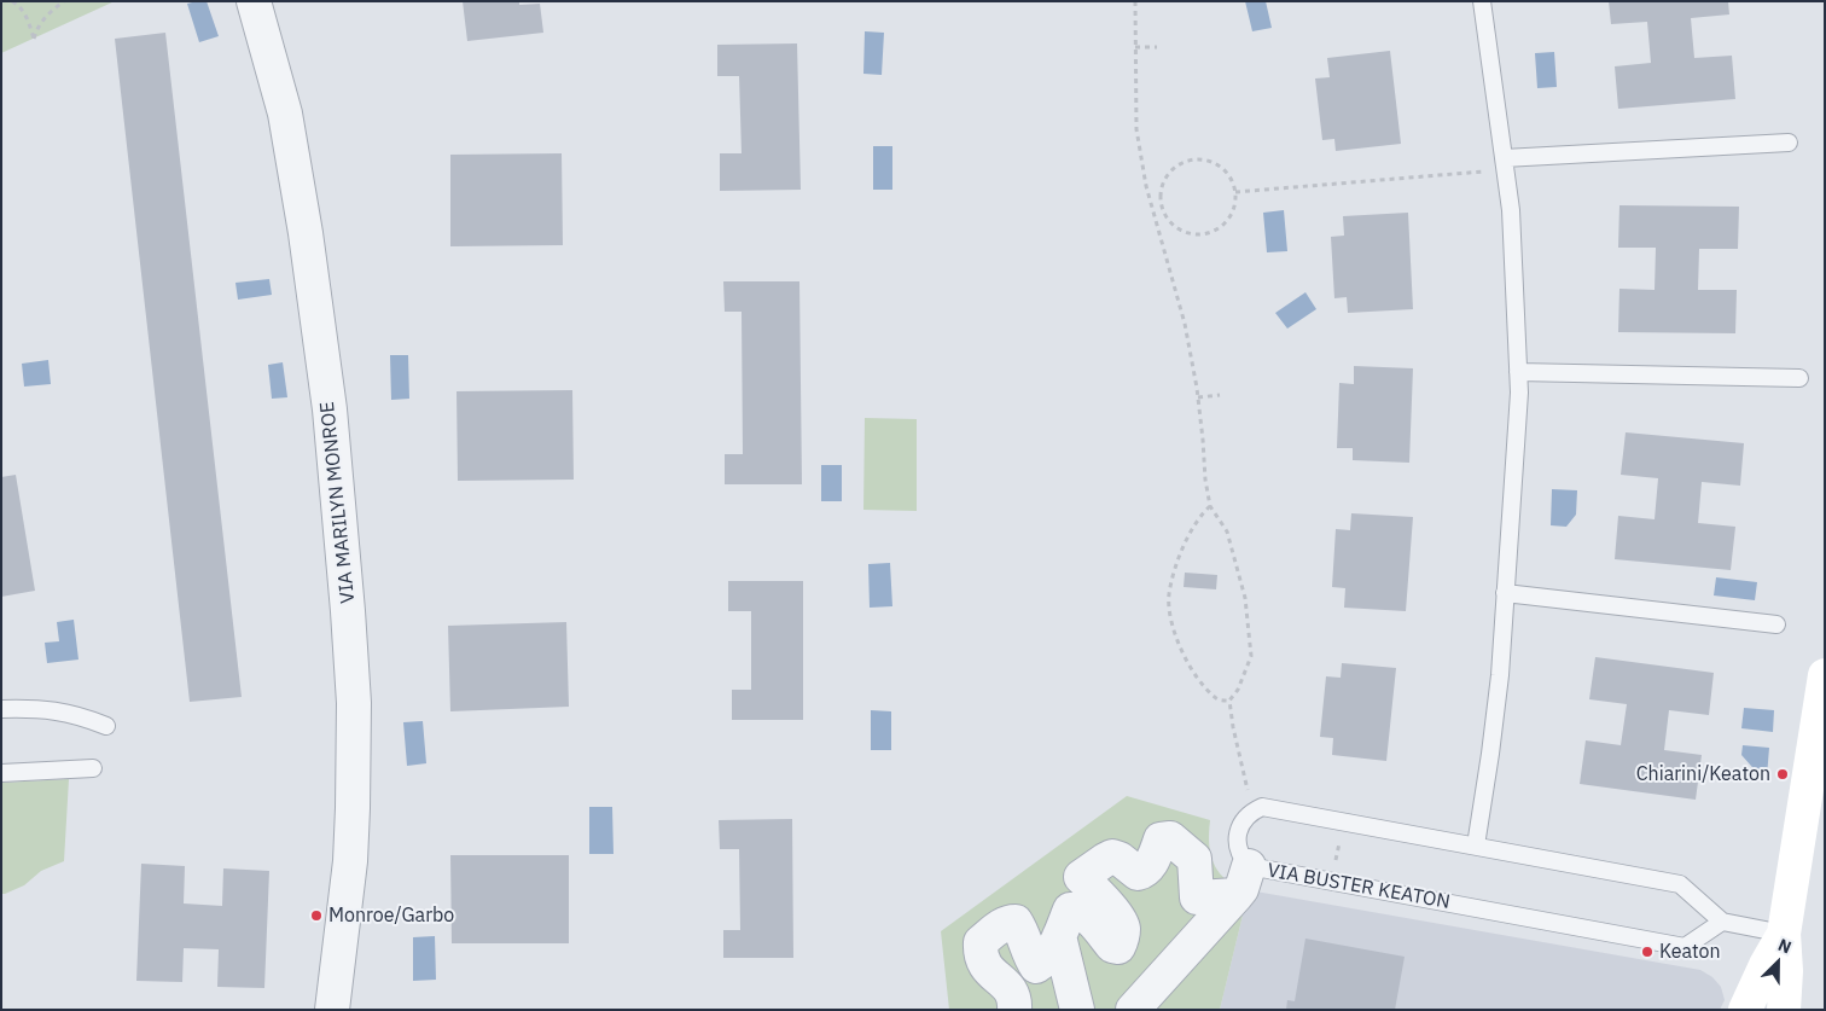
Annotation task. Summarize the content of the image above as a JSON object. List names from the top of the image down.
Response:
{
  "streets": {
    "street": ["VIA MARILYN MONROE"],
    "lane": ["VIA BUSTER KEATON"]
  },
  "places": ["Chiarini/Keaton", "Monroe/Garbo", "Keaton"],
  "north": "top right"
}
